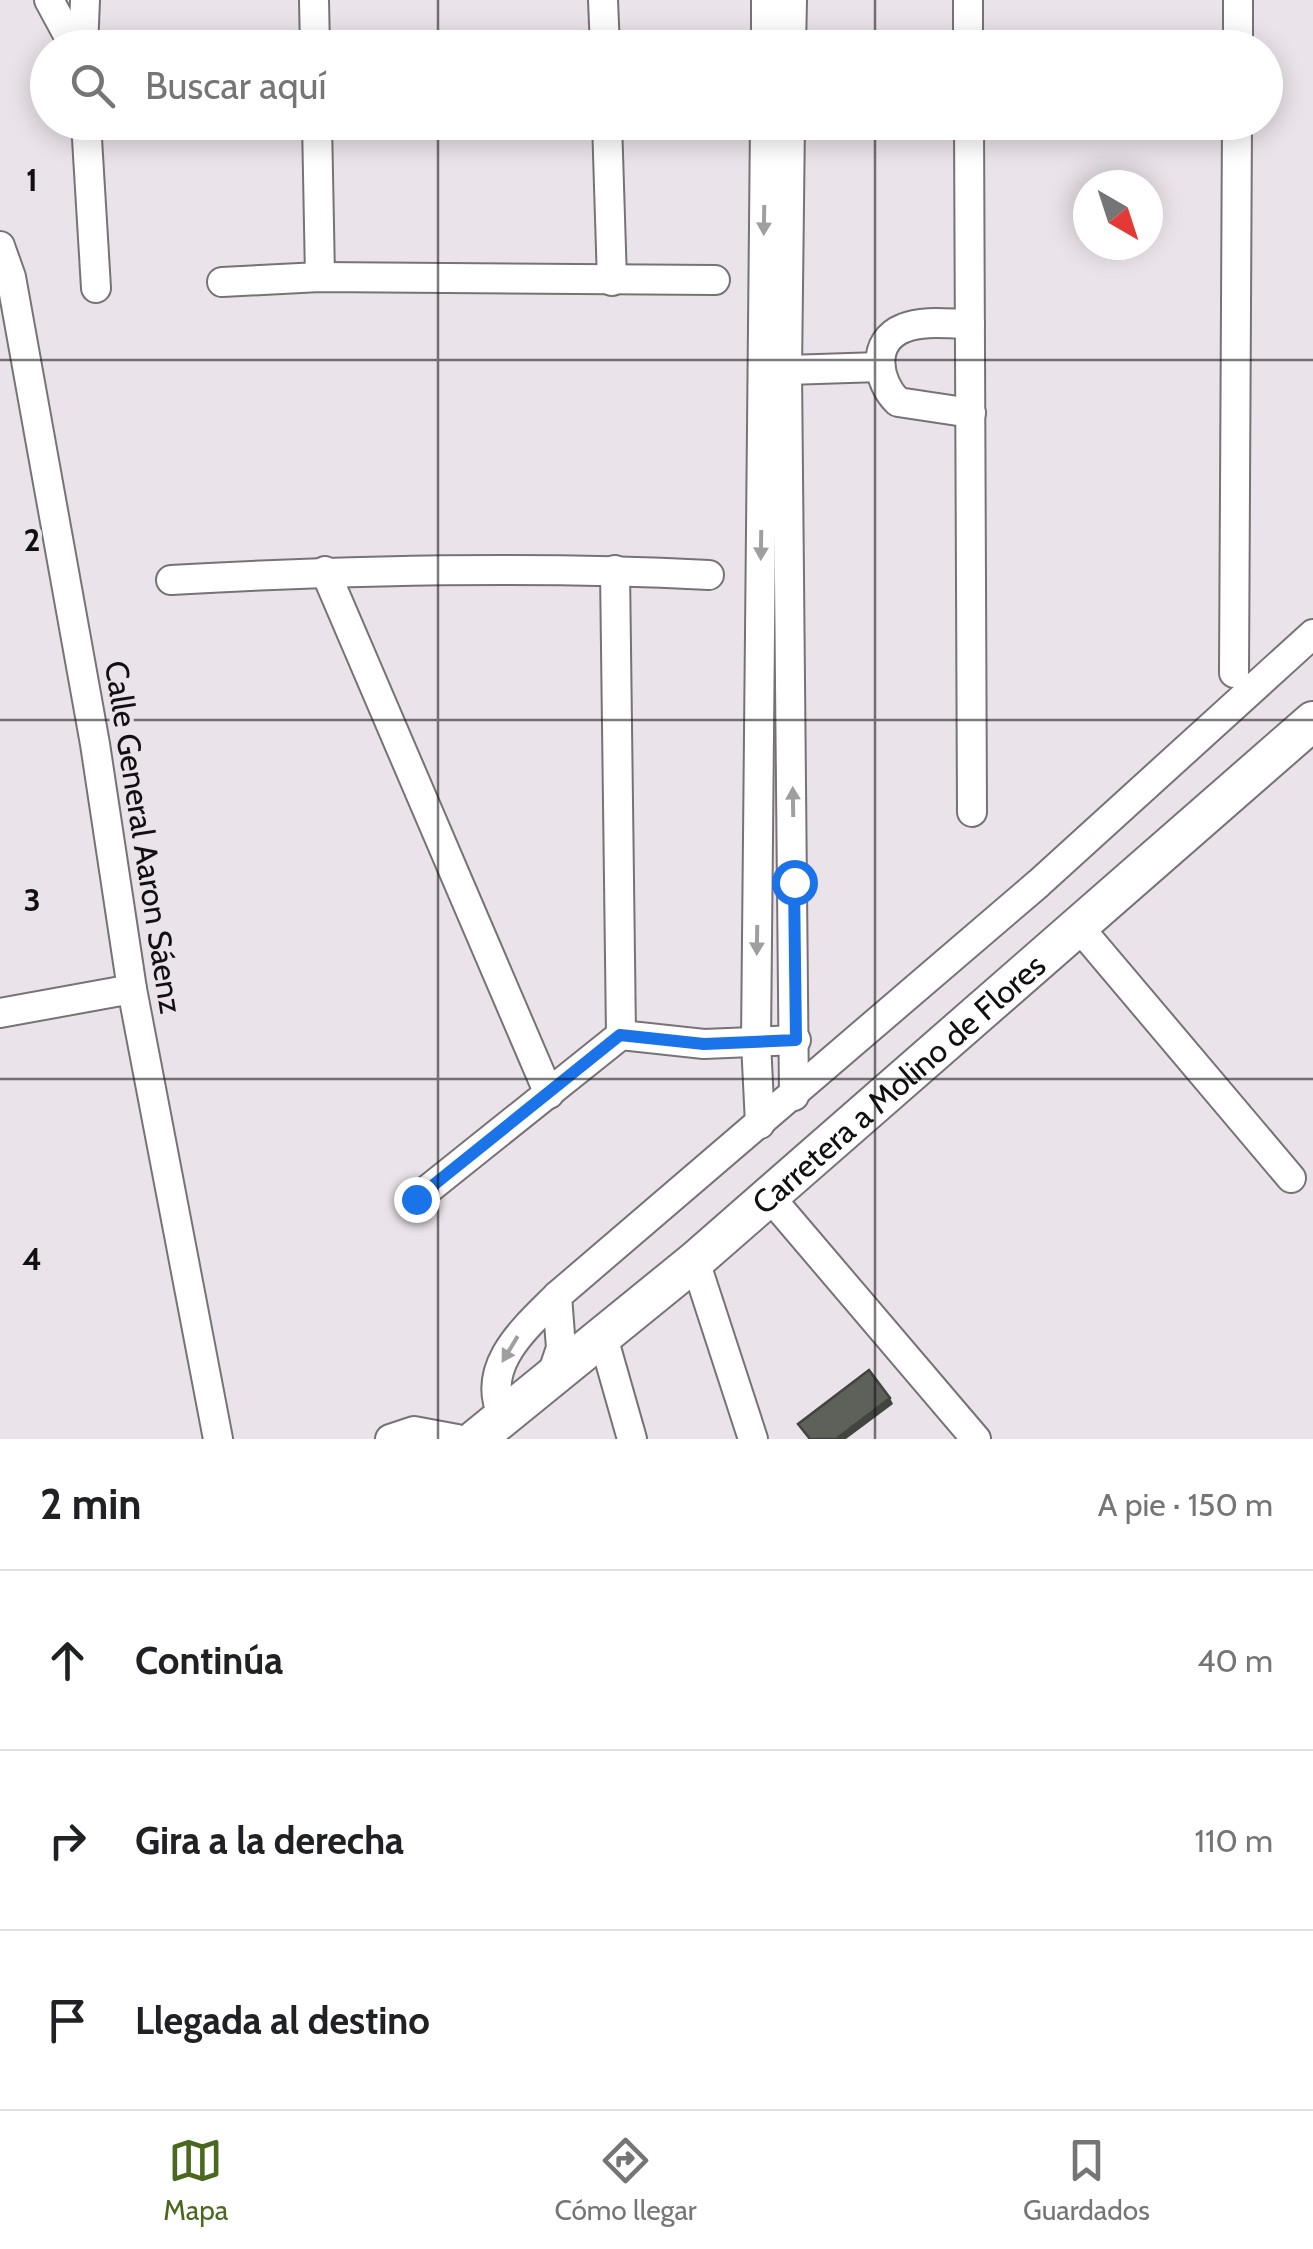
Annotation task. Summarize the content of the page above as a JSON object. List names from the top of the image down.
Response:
{
  "streets": {
    "main road": ["Carretera a Molino de Flores"],
    "street": ["Calle General Aaron Sáenz"]
  },
  "north": "bottom right",
  "page": {
    "search": "Buscar aquí",
    "heading": ["2 min", "A pie · 150 m"],
    "list": [
      ["Continúa", "40 m"],
      ["Gira a la derecha", "110 m"],
      "Llegada al destino"
    ],
    "nav": ["Mapa", "Cómo llegar", "Guardados"]
  },
  "grid": {
    "rows": [
      "1",
      "2",
      "3",
      "4"
    ]
  }
}
